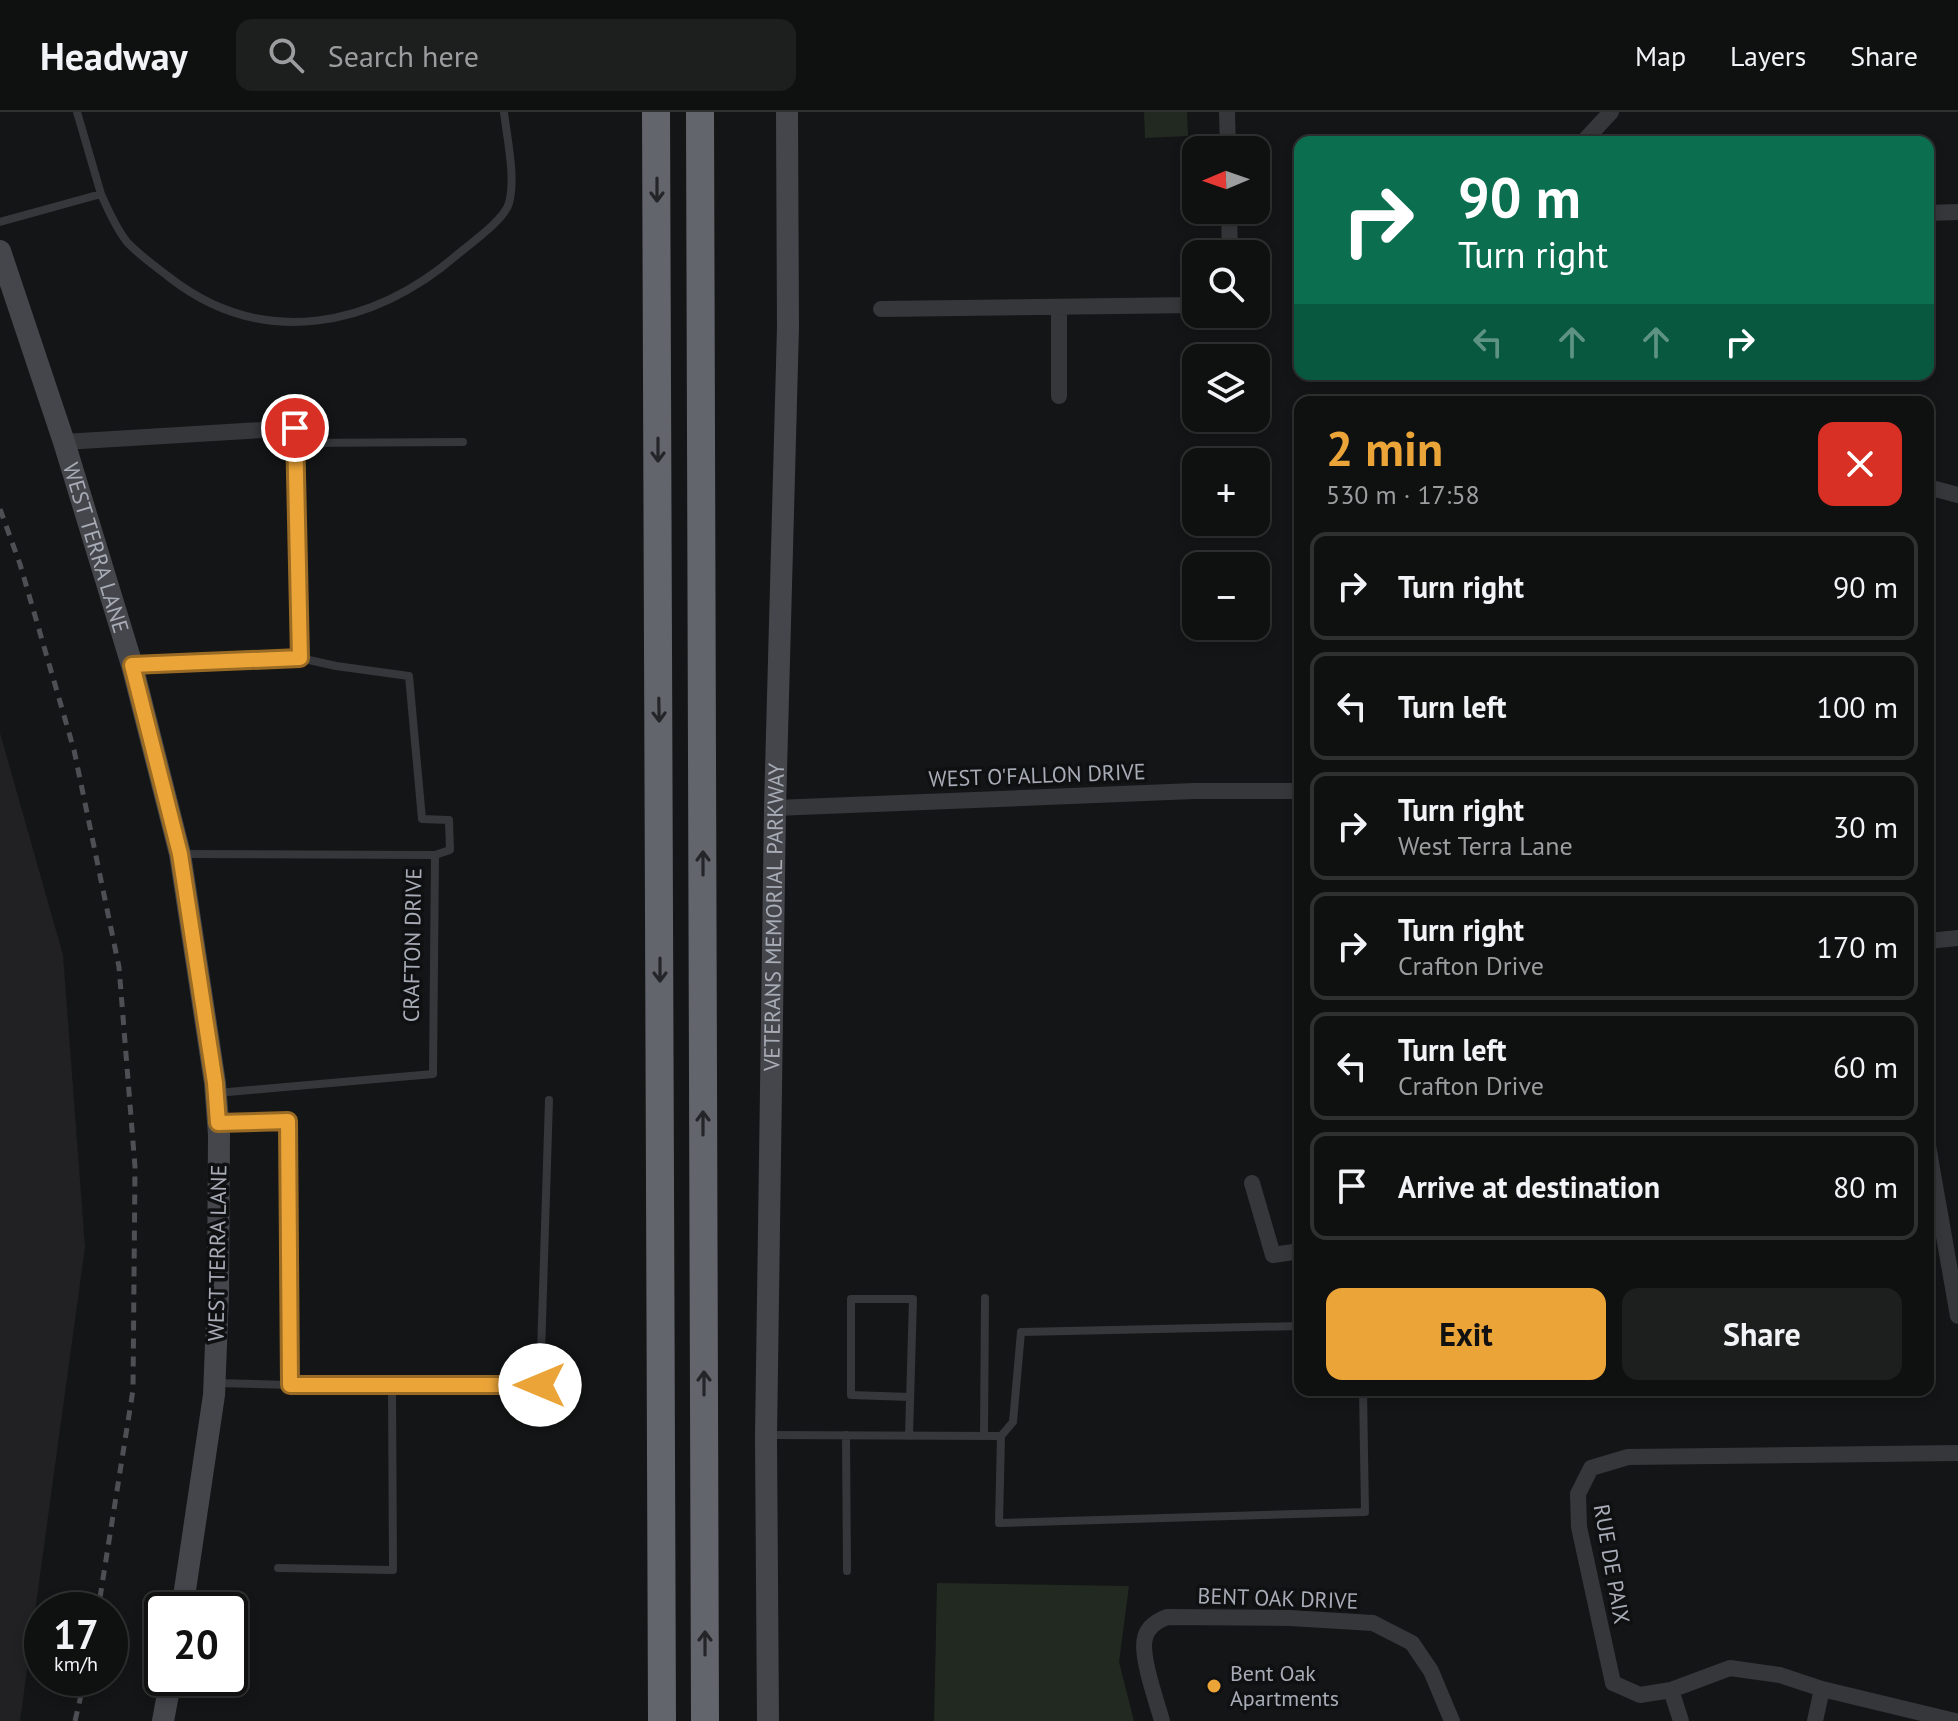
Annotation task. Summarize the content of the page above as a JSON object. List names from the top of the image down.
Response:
{
  "streets": {
    "street": [
      "WEST TERRA LANE",
      "WEST O'FALLON DRIVE",
      "VETERANS MEMORIAL PARKWAY",
      "RUE DE PAIX",
      "BENT OAK DRIVE"
    ],
    "lane": ["CRAFTON DRIVE"]
  },
  "crossings": [
    ["WEST TERRA LANE", "CRAFTON DRIVE"],
    ["WEST O'FALLON DRIVE", "VETERANS MEMORIAL PARKWAY"]
  ],
  "places": ["Bent Oak Apartments"],
  "north": "left",
  "page": {
    "header": "Headway",
    "search": "Search here",
    "nav": ["Map", "Layers", "Share"],
    "map_buttons": ["+", "−"],
    "turn": ["90 m", "Turn right"],
    "heading": ["2 min", "530 m · 17:58"],
    "list": [
      {
        "name": "Turn right",
        "value": "90 m"
      },
      {
        "name": "Turn left",
        "value": "100 m"
      },
      {
        "name": "Turn right",
        "note": "West Terra Lane",
        "value": "30 m"
      },
      {
        "name": "Turn right",
        "note": "Crafton Drive",
        "value": "170 m"
      },
      {
        "name": "Turn left",
        "note": "Crafton Drive",
        "value": "60 m"
      },
      {
        "name": "Arrive at destination",
        "value": "80 m"
      }
    ],
    "buttons": ["Exit", "Share"],
    "speed": "17 km/h",
    "limit": "20"
  }
}
